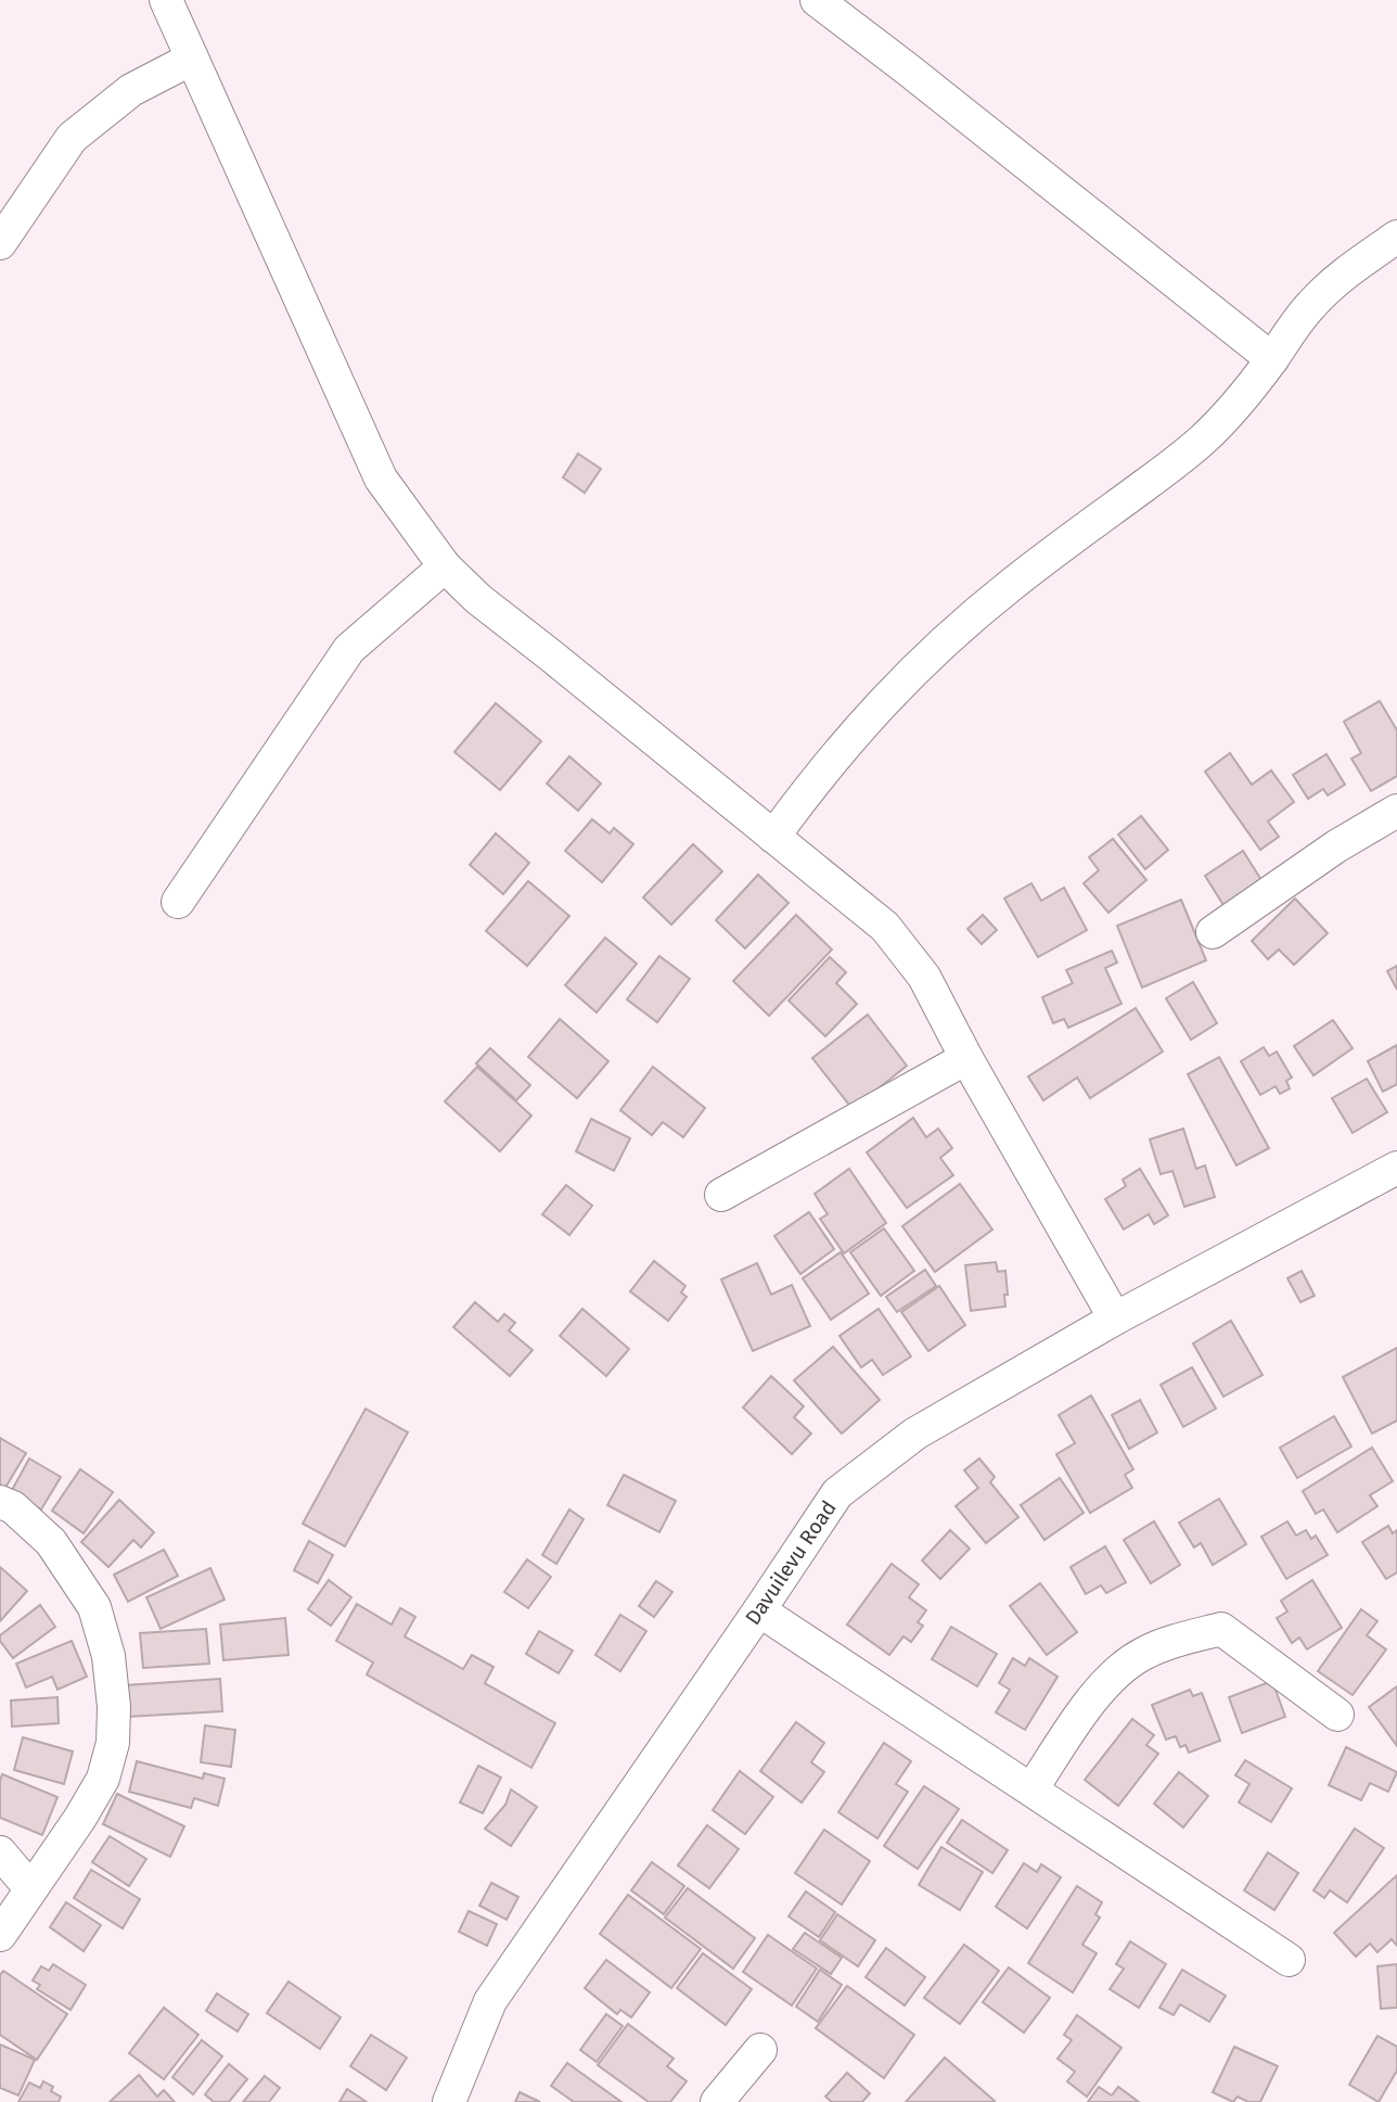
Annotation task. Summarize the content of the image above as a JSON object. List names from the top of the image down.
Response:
{
  "streets": {
    "street": ["Davuilevu Road"]
  }
}
